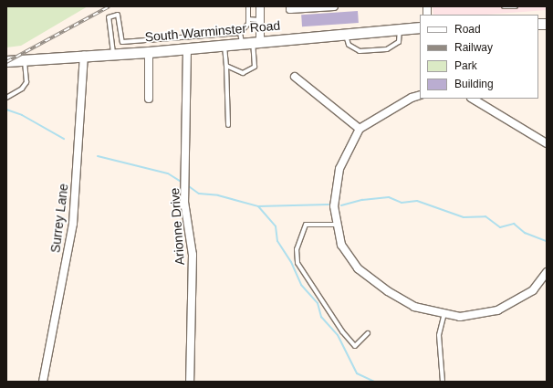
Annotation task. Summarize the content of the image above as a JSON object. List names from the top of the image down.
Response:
{
  "streets": {
    "street": ["South Warminster Road", "Surrey Lane", "Arionne Drive"]
  },
  "crossings": [
    ["South Warminster Road", "Surrey Lane"],
    ["South Warminster Road", "Arionne Drive"]
  ],
  "legend": [
    "Road",
    "Railway",
    "Park",
    "Building"
  ]
}
